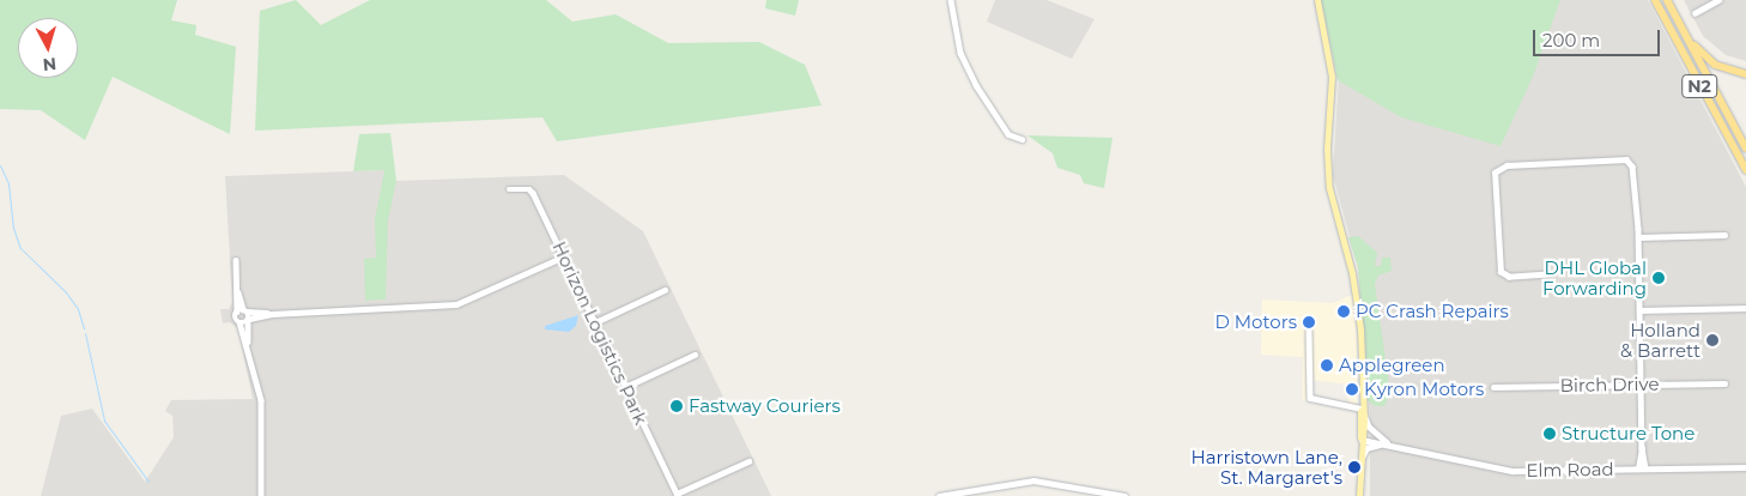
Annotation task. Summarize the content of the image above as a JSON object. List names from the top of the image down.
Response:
{
  "streets": {
    "highway": ["N2"],
    "street": ["Horizon Logistics Park", "Birch Drive", "Elm Road"]
  },
  "places": [
    "DHL Global Forwarding",
    "PC Crash Repairs",
    "D Motors",
    "Holland & Barrett",
    "Applegreen",
    "Kyron Motors",
    "Fastway Couriers",
    "Structure Tone",
    "Harristown Lane, St. Margaret's"
  ],
  "scale_bar": "200 m",
  "north": "bottom"
}
